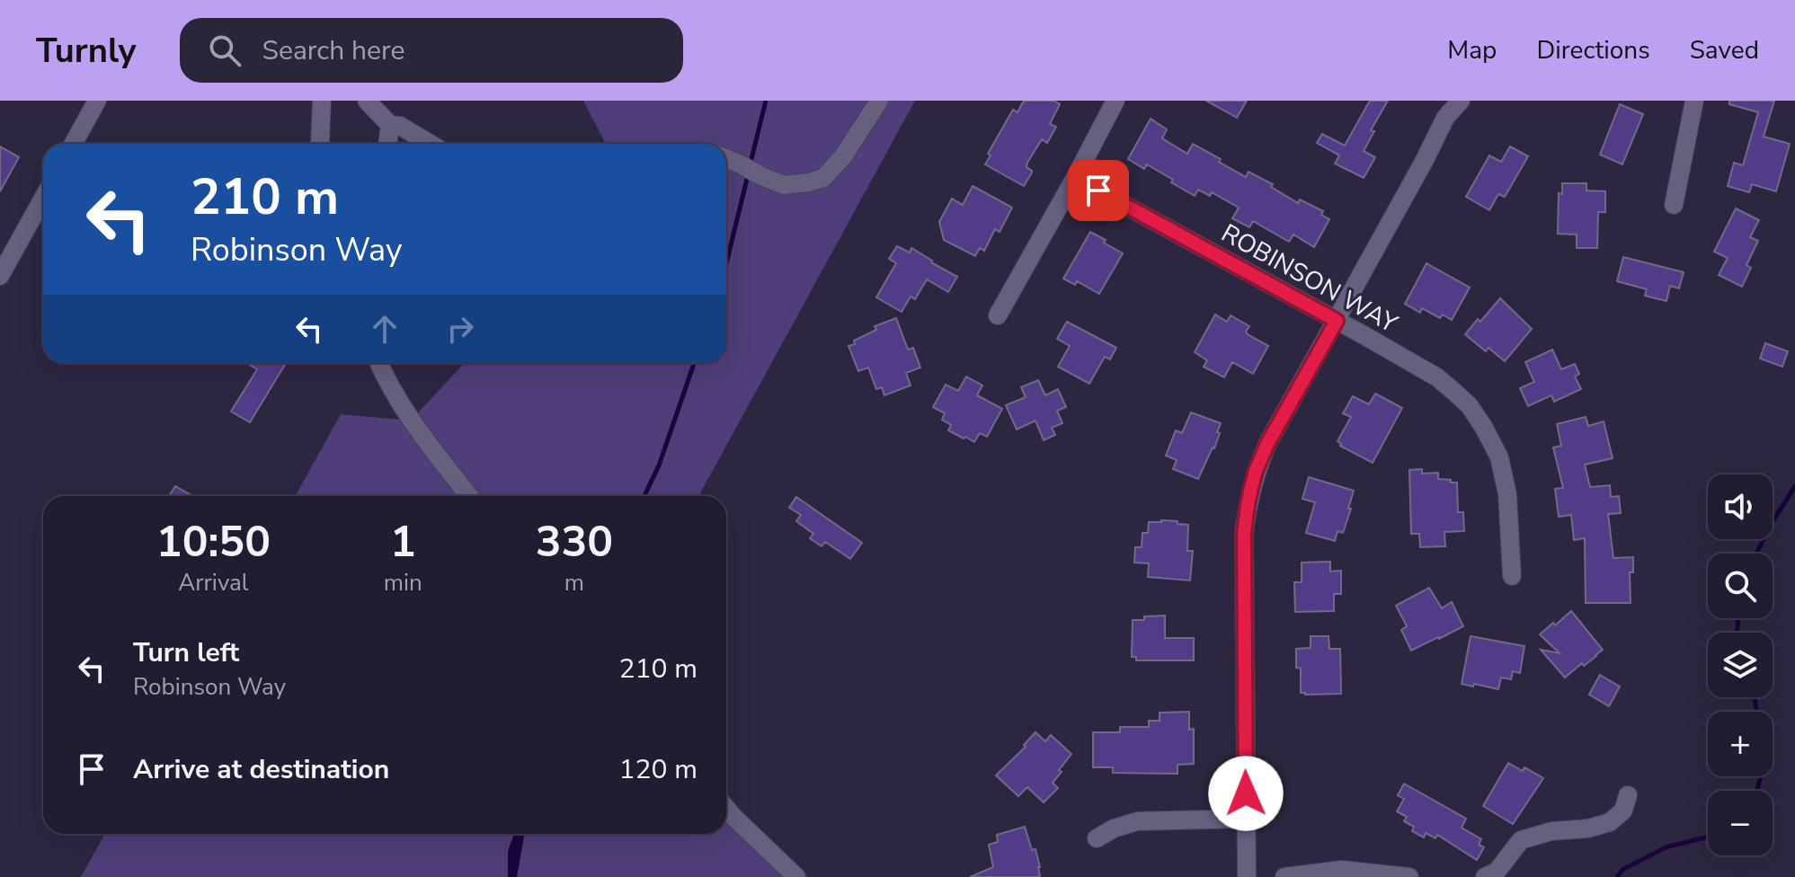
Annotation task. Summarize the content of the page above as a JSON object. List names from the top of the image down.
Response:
{
  "streets": {
    "street": ["ROBINSON WAY"]
  },
  "page": {
    "header": "Turnly",
    "search": "Search here",
    "nav": ["Map", "Directions", "Saved"],
    "turn": ["210 m", "Robinson Way"],
    "map_buttons": ["+", "−"],
    "eta": [
      "10:50",
      "Arrival",
      "1",
      "min",
      "330",
      "m"
    ],
    "list": [
      {
        "name": "Turn left",
        "note": "Robinson Way",
        "value": "210 m"
      },
      {
        "name": "Arrive at destination",
        "value": "120 m"
      }
    ]
  }
}
